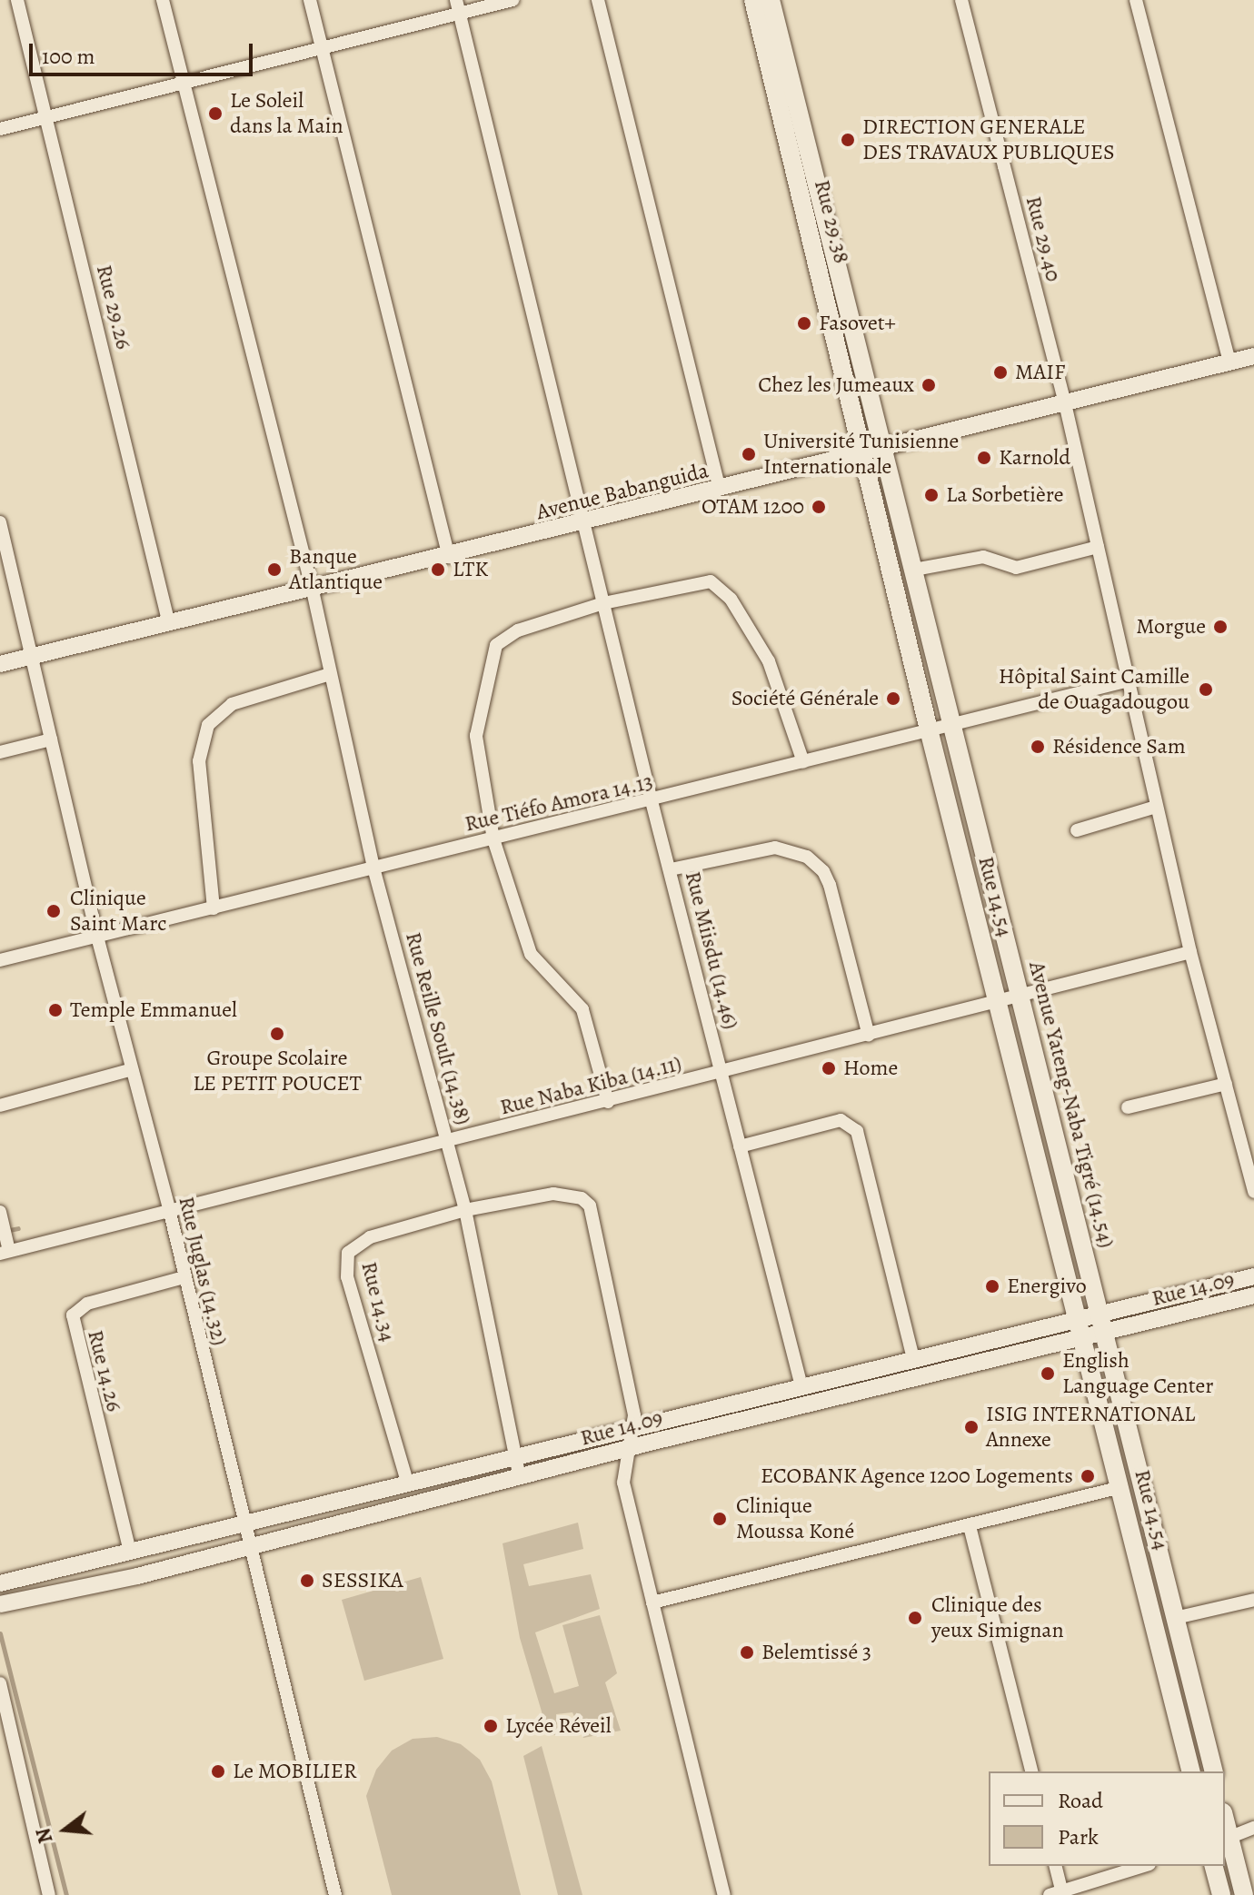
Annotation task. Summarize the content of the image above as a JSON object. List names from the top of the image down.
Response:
{
  "streets": {
    "main road": ["Rue 29.38", "Rue 14.54", "Avenue Yateng-Naba Tigré (14.54)"],
    "street": [
      "Rue 29.40",
      "Rue 29.26",
      "Avenue Babanguida",
      "Rue Tiéfo Amora 14.13",
      "Rue Miisdu (14.46)",
      "Rue Reille Soult (14.38)",
      "Rue Naba Kiba (14.11)",
      "Rue Juglas (14.32)",
      "Rue 14.09",
      "Rue 14.34",
      "Rue 14.26"
    ]
  },
  "crossings": [
    ["Rue 29.38", "Avenue Babanguida"],
    ["Rue 29.38", "Rue 14.54"],
    ["Rue 29.38", "Avenue Yateng-Naba Tigré (14.54)"],
    ["Rue 29.40", "Avenue Babanguida"],
    ["Rue 29.40", "Rue Tiéfo Amora 14.13"],
    ["Rue 29.40", "Rue Naba Kiba (14.11)"],
    ["Rue 29.26", "Avenue Babanguida"],
    ["Avenue Babanguida", "Rue 14.54"],
    ["Avenue Babanguida", "Rue Miisdu (14.46)"],
    ["Avenue Babanguida", "Rue Reille Soult (14.38)"],
    ["Avenue Babanguida", "Avenue Yateng-Naba Tigré (14.54)"],
    ["Avenue Babanguida", "Rue Juglas (14.32)"],
    ["Rue Tiéfo Amora 14.13", "Rue 14.54"],
    ["Rue Tiéfo Amora 14.13", "Rue Miisdu (14.46)"],
    ["Rue Tiéfo Amora 14.13", "Rue Reille Soult (14.38)"],
    ["Rue Tiéfo Amora 14.13", "Avenue Yateng-Naba Tigré (14.54)"],
    ["Rue Tiéfo Amora 14.13", "Rue Juglas (14.32)"],
    ["Rue 14.54", "Rue Naba Kiba (14.11)"],
    ["Rue 14.54", "Rue 14.09"],
    ["Rue Miisdu (14.46)", "Rue Naba Kiba (14.11)"],
    ["Rue Miisdu (14.46)", "Rue 14.09"],
    ["Rue Reille Soult (14.38)", "Rue Naba Kiba (14.11)"],
    ["Rue Reille Soult (14.38)", "Rue 14.09"],
    ["Rue Reille Soult (14.38)", "Rue 14.34"],
    ["Rue Naba Kiba (14.11)", "Avenue Yateng-Naba Tigré (14.54)"],
    ["Rue Naba Kiba (14.11)", "Rue Juglas (14.32)"],
    ["Avenue Yateng-Naba Tigré (14.54)", "Rue 14.09"],
    ["Rue Juglas (14.32)", "Rue 14.09"],
    ["Rue Juglas (14.32)", "Rue 14.26"],
    ["Rue 14.09", "Rue 14.34"],
    ["Rue 14.09", "Rue 14.26"]
  ],
  "places": [
    "Le Soleil dans la Main",
    "DIRECTION GENERALE DES TRAVAUX PUBLIQUES",
    "Fasovet+",
    "MAIF",
    "Chez les Jumeaux",
    "Université Tunisienne Internationale",
    "Karnold",
    "La Sorbetière",
    "OTAM 1200",
    "Banque Atlantique",
    "LTK",
    "Morgue",
    "Hôpital Saint Camille de Ouagadougou",
    "Société Générale",
    "Résidence Sam",
    "Clinique Saint Marc",
    "Temple Emmanuel",
    "Groupe Scolaire LE PETIT POUCET",
    "Home",
    "Energivo",
    "English Language Center",
    "ISIG INTERNATIONAL Annexe",
    "ECOBANK Agence 1200 Logements",
    "Clinique Moussa Koné",
    "SESSIKA",
    "Clinique des yeux Simignan",
    "Belemtissé 3",
    "Lycée Réveil",
    "Le MOBILIER"
  ],
  "legend": ["Road", "Park"],
  "scale_bar": "100 m",
  "north": "left"
}
